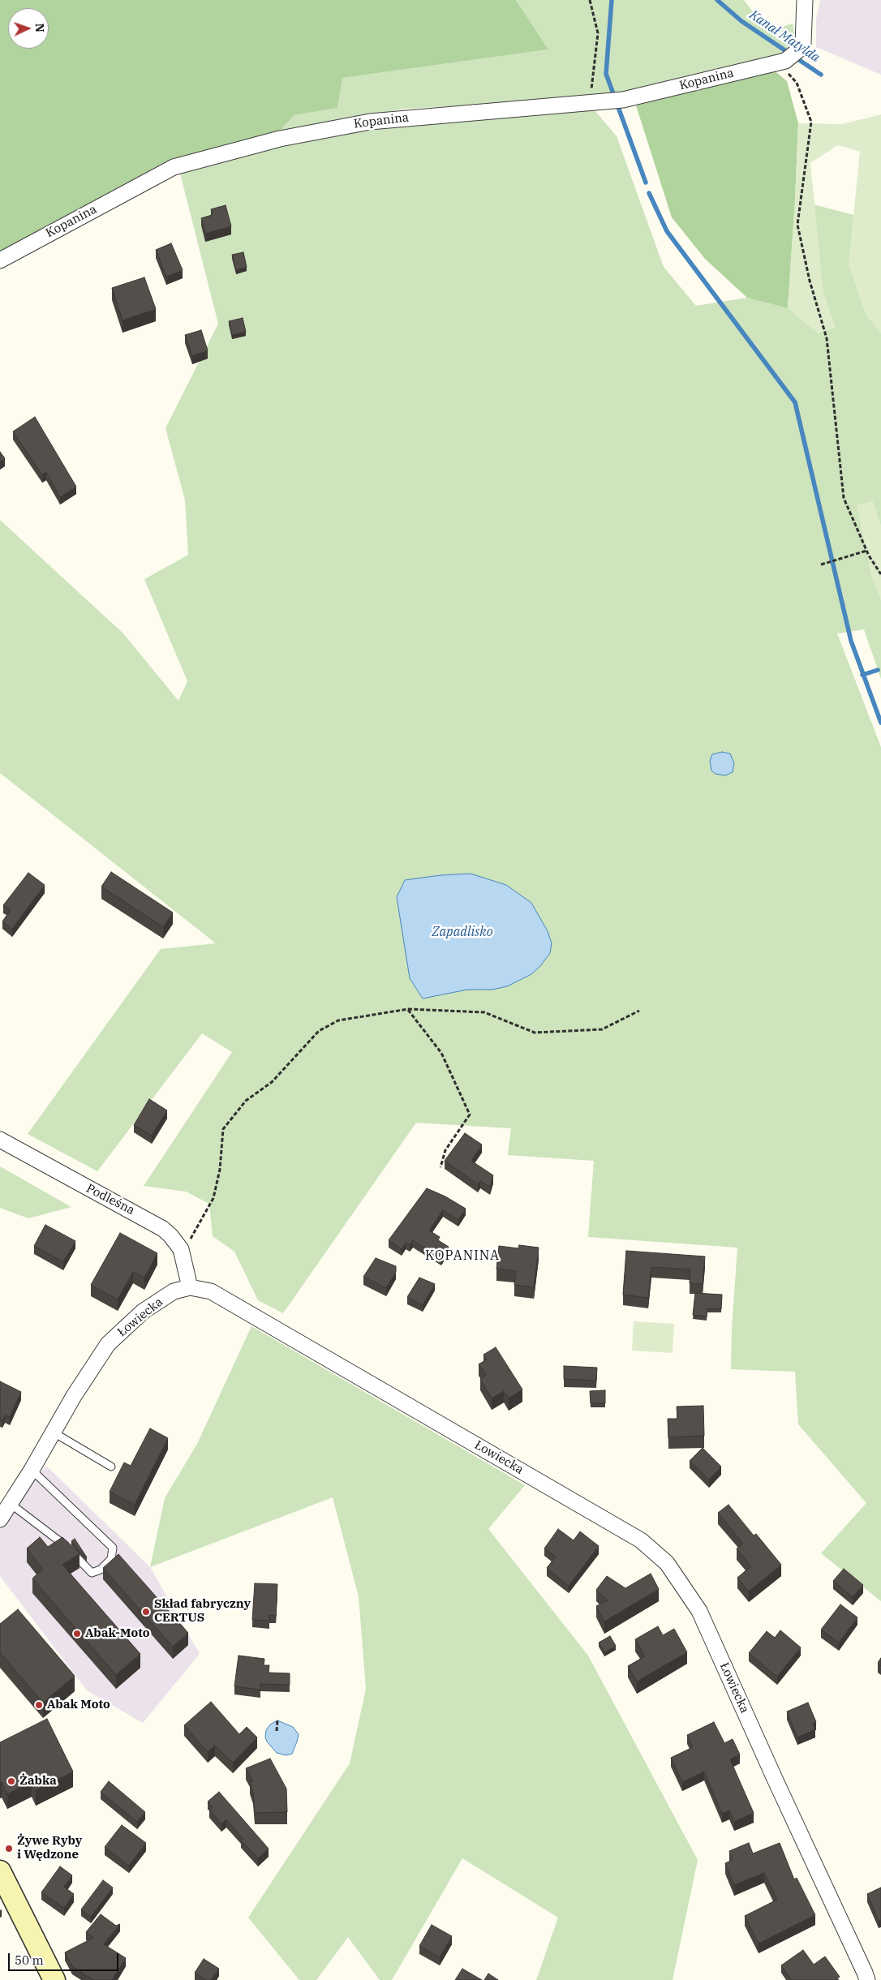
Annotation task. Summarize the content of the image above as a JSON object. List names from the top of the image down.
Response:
{
  "streets": {
    "street": ["Kopanina", "Podleśna", "Łowiecka"]
  },
  "crossings": [
    ["Podleśna", "Łowiecka"]
  ],
  "districts": ["KOPANINA"],
  "water": ["Kanał Matylda", "Zapadlisko"],
  "places": [
    "Skład fabryczny CERTUS",
    "Abak-Moto",
    "Abak Moto",
    "Żabka",
    "Żywe Ryby i Wędzone"
  ],
  "scale_bar": "50 m",
  "north": "right"
}
